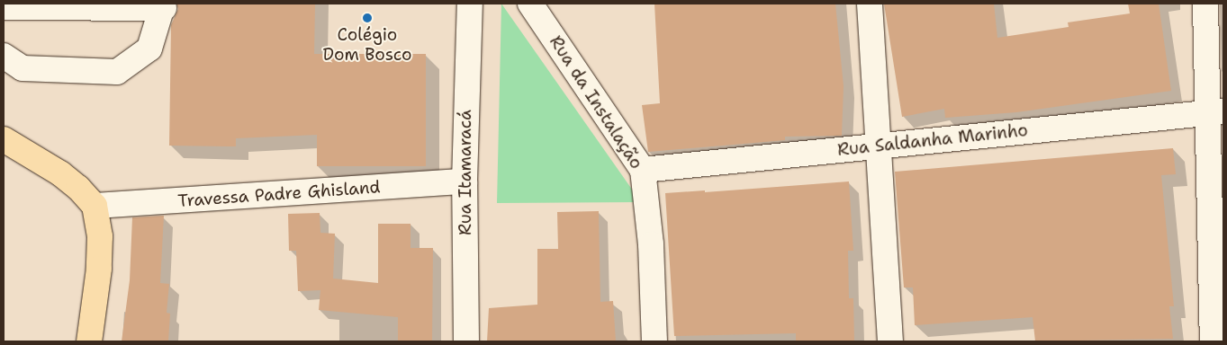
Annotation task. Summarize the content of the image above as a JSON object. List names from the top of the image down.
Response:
{
  "streets": {
    "street": [
      "Rua da Instalação",
      "Rua Saldanha Marinho",
      "Rua Itamaracá",
      "Travessa Padre Ghisland"
    ]
  },
  "crossings": [
    ["Rua da Instalação", "Rua Saldanha Marinho"],
    ["Rua Itamaracá", "Travessa Padre Ghisland"]
  ],
  "places": ["Colégio Dom Bosco"]
}
